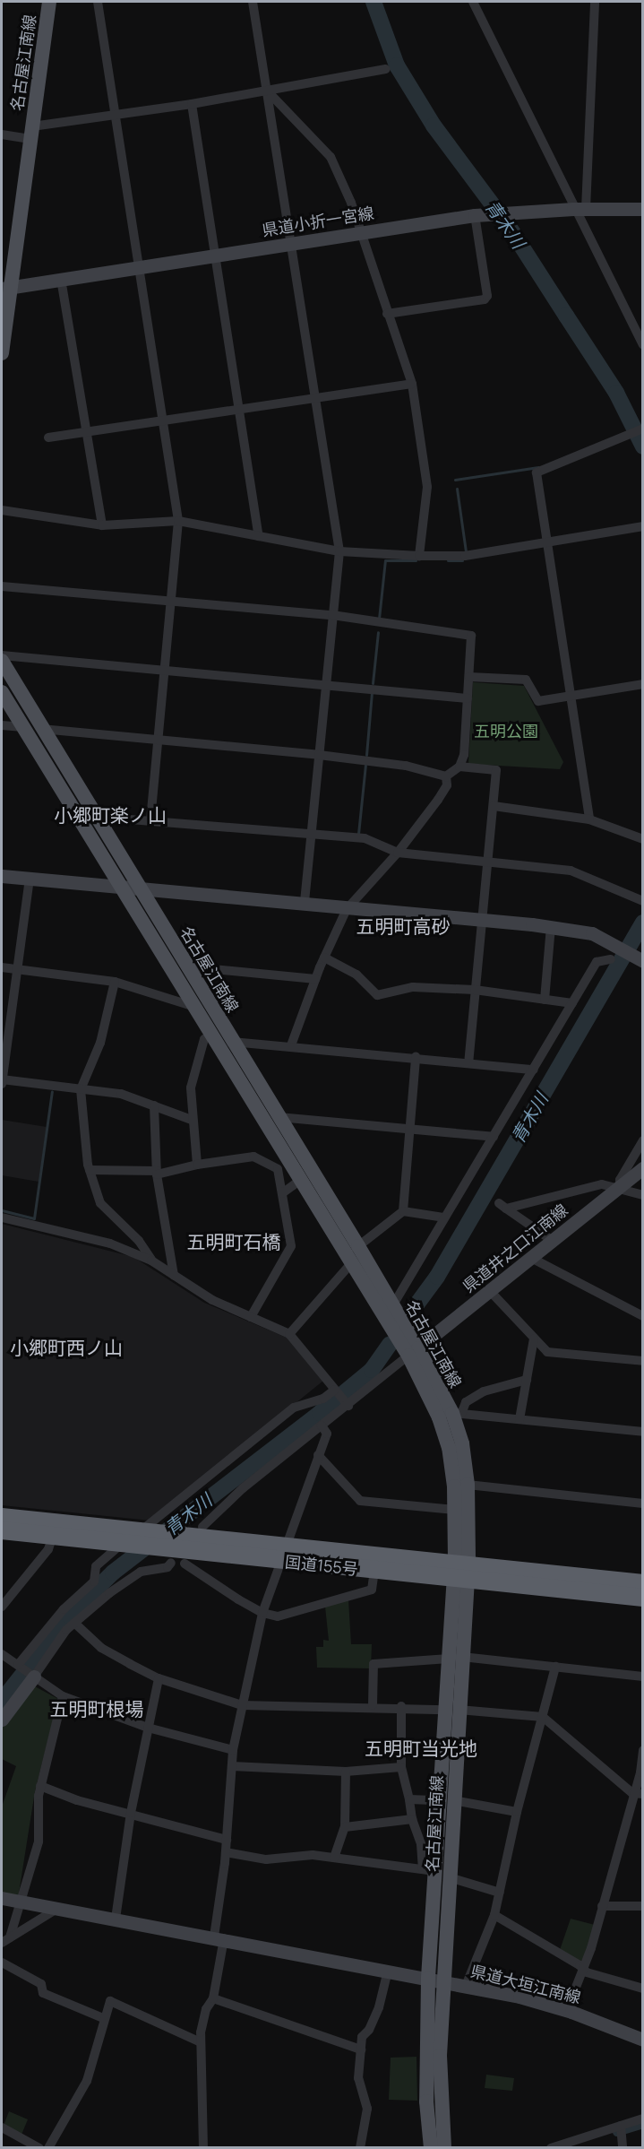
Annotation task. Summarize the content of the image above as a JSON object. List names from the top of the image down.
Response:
{
  "streets": {
    "highway": ["国道155号"],
    "main road": ["名古屋江南線"],
    "street": ["県道小折一宮線", "県道井之口江南線", "県道大垣江南線"]
  },
  "crossings": [
    ["名古屋江南線", "県道小折一宮線"],
    ["名古屋江南線", "県道井之口江南線"],
    ["名古屋江南線", "国道155号"],
    ["名古屋江南線", "県道大垣江南線"]
  ],
  "districts": [
    "小郷町楽ノ山",
    "五明町高砂",
    "五明町石橋",
    "小郷町西ノ山",
    "五明町根場",
    "五明町当光地"
  ],
  "water": ["青木川"],
  "parks": ["五明公園"]
}
